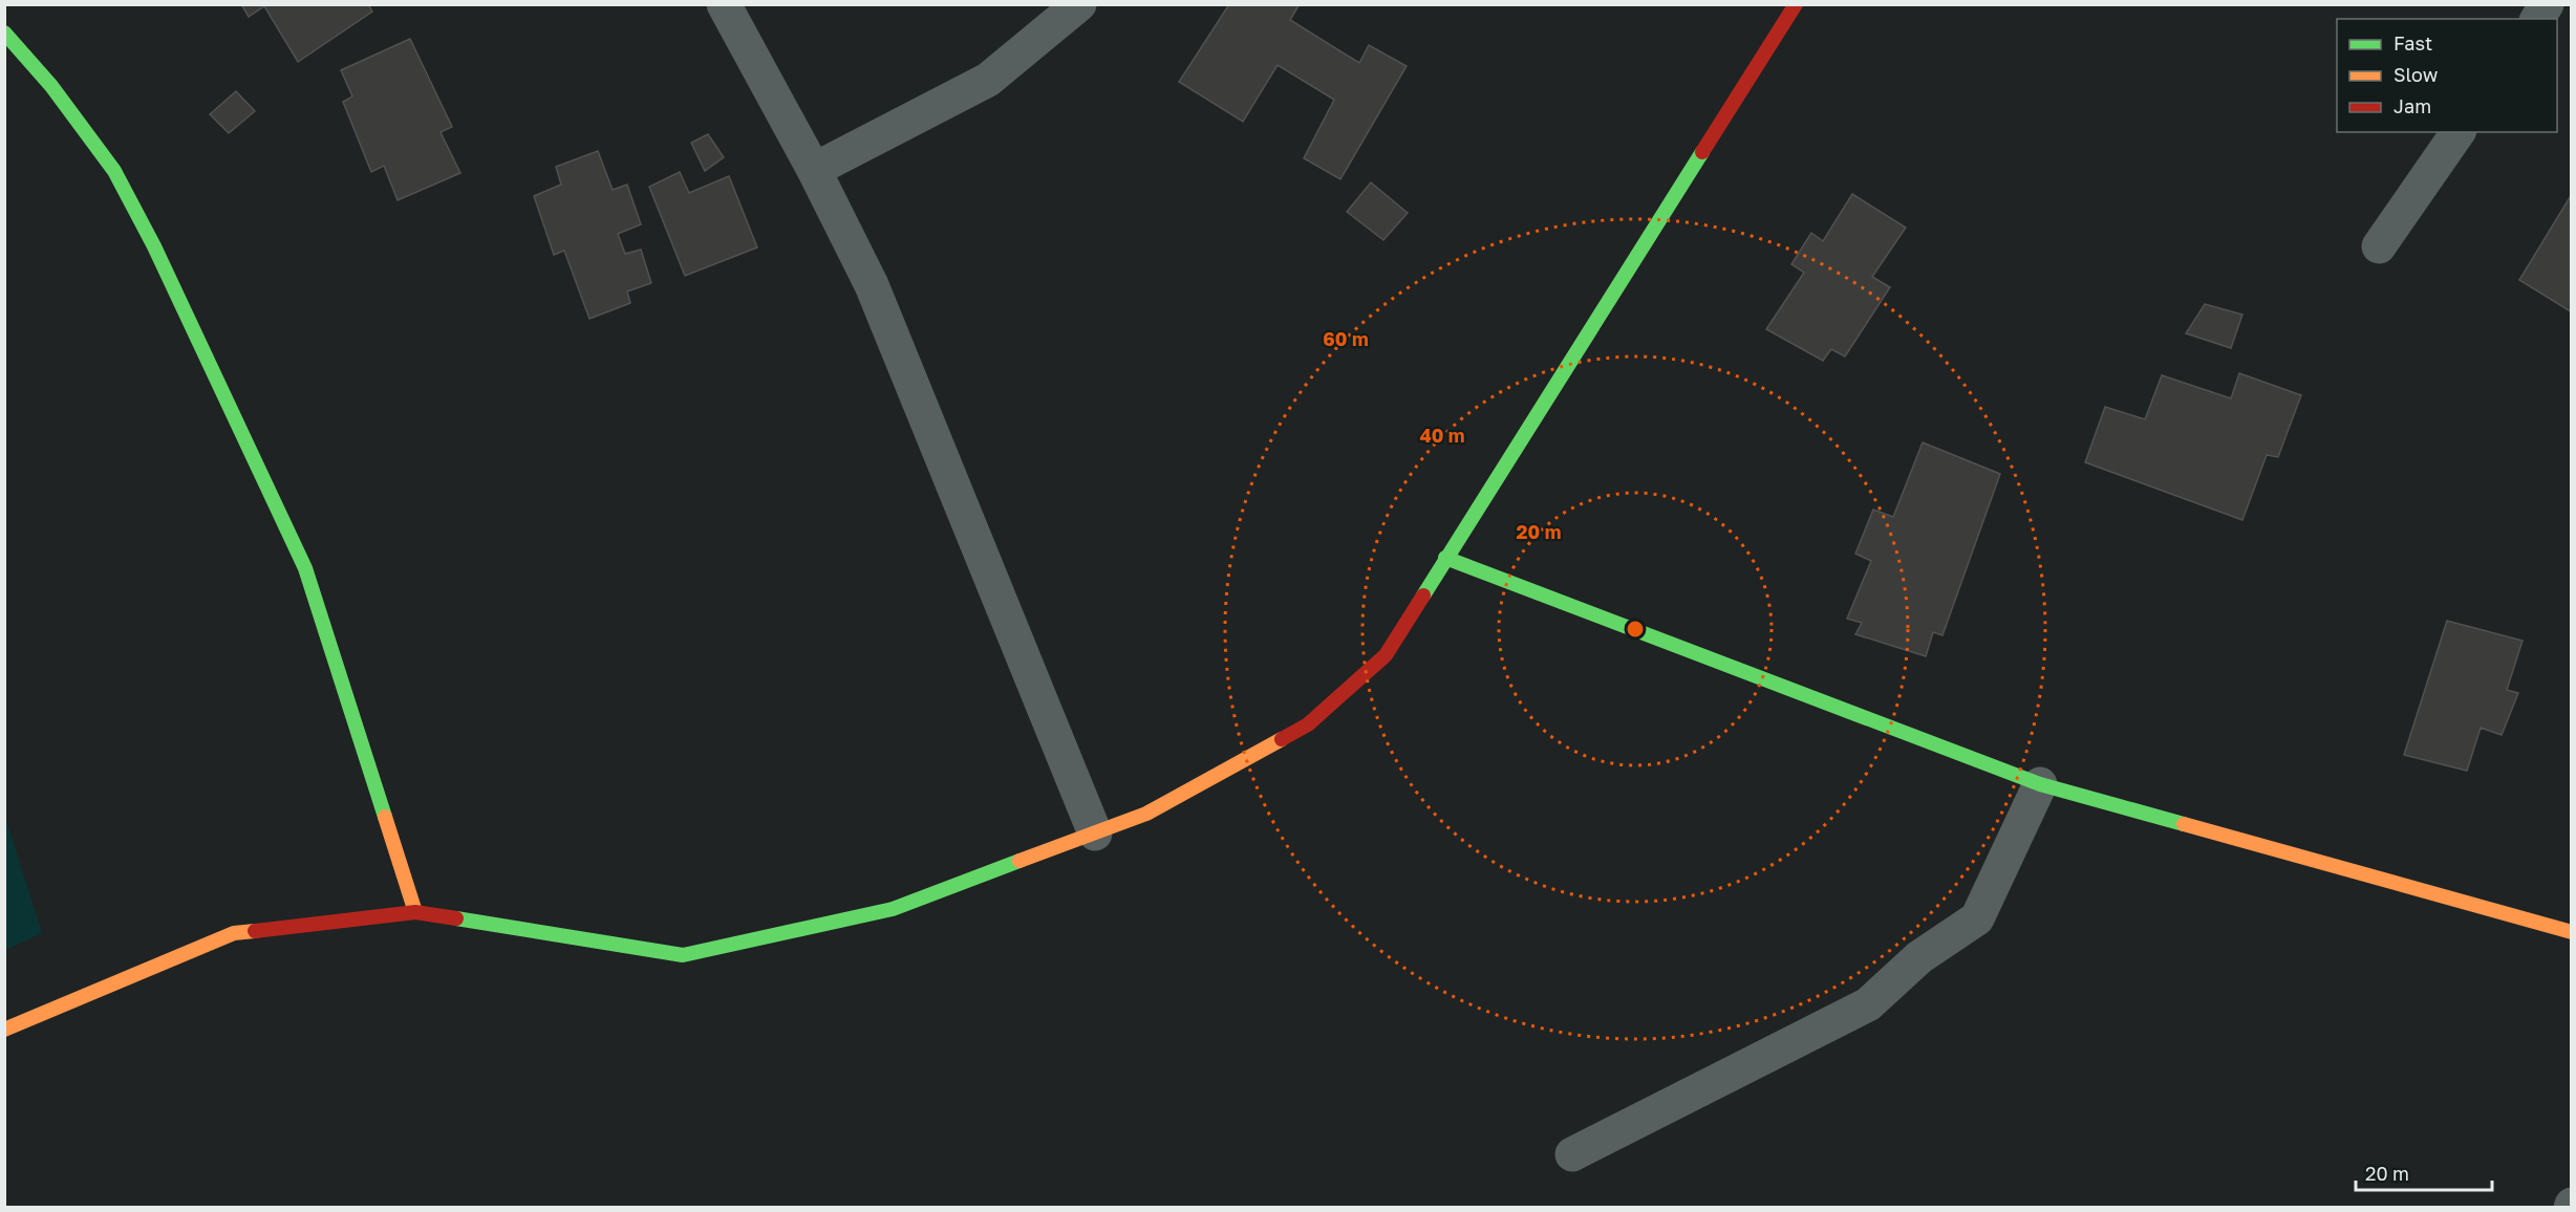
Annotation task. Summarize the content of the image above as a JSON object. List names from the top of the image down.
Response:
{
  "legend": ["Fast", "Slow", "Jam"],
  "scale_bar": "20 m",
  "rings": ["60 m", "40 m", "20 m"]
}
